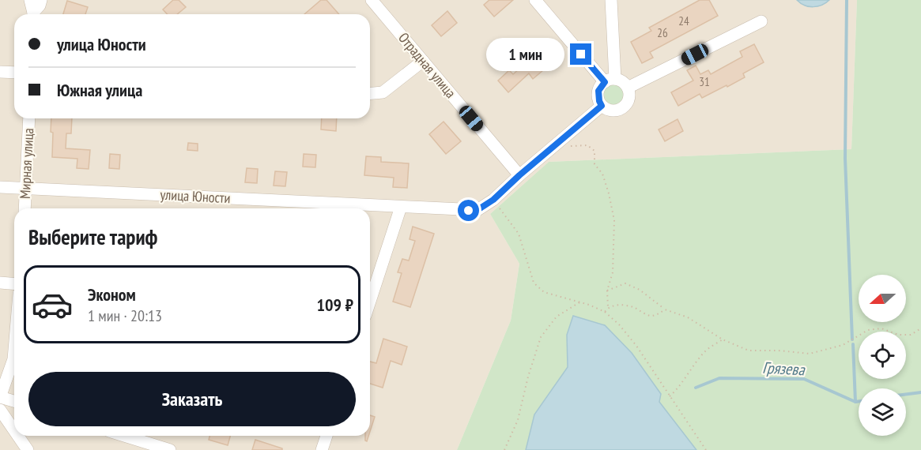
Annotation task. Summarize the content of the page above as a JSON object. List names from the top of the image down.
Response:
{
  "streets": {
    "street": ["Отрадная улица", "Мирная улица", "улица Юности"]
  },
  "crossings": [
    ["Отрадная улица", "улица Юности"],
    ["Мирная улица", "улица Юности"]
  ],
  "water": ["Грязева"],
  "house_numbers": ["24", "26", "31"],
  "north": "left",
  "page": {
    "banner": ["улица Юности", "Южная улица"],
    "bubble": "1 мин",
    "heading": "Выберите тариф",
    "list": [
      {
        "name": "Эконом",
        "note": "1 мин · 20:13",
        "value": "109 ₽"
      }
    ],
    "buttons": "Заказать"
  }
}
